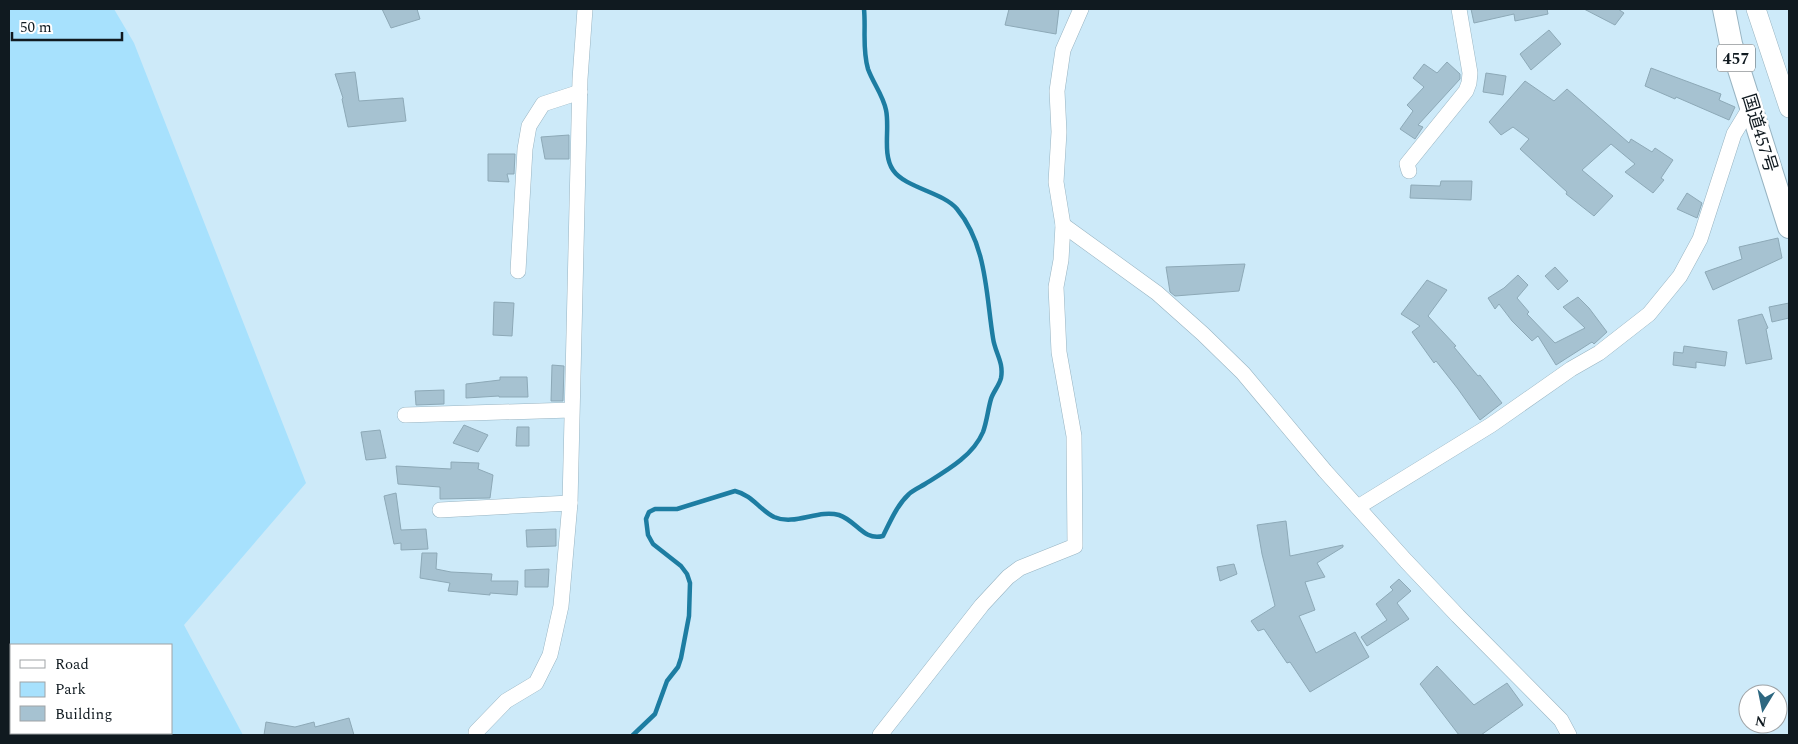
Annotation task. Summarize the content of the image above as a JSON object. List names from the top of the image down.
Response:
{
  "streets": {
    "highway": ["457", "国道457号"]
  },
  "legend": ["Road", "Park", "Building"],
  "scale_bar": "50 m",
  "north": "bottom"
}
